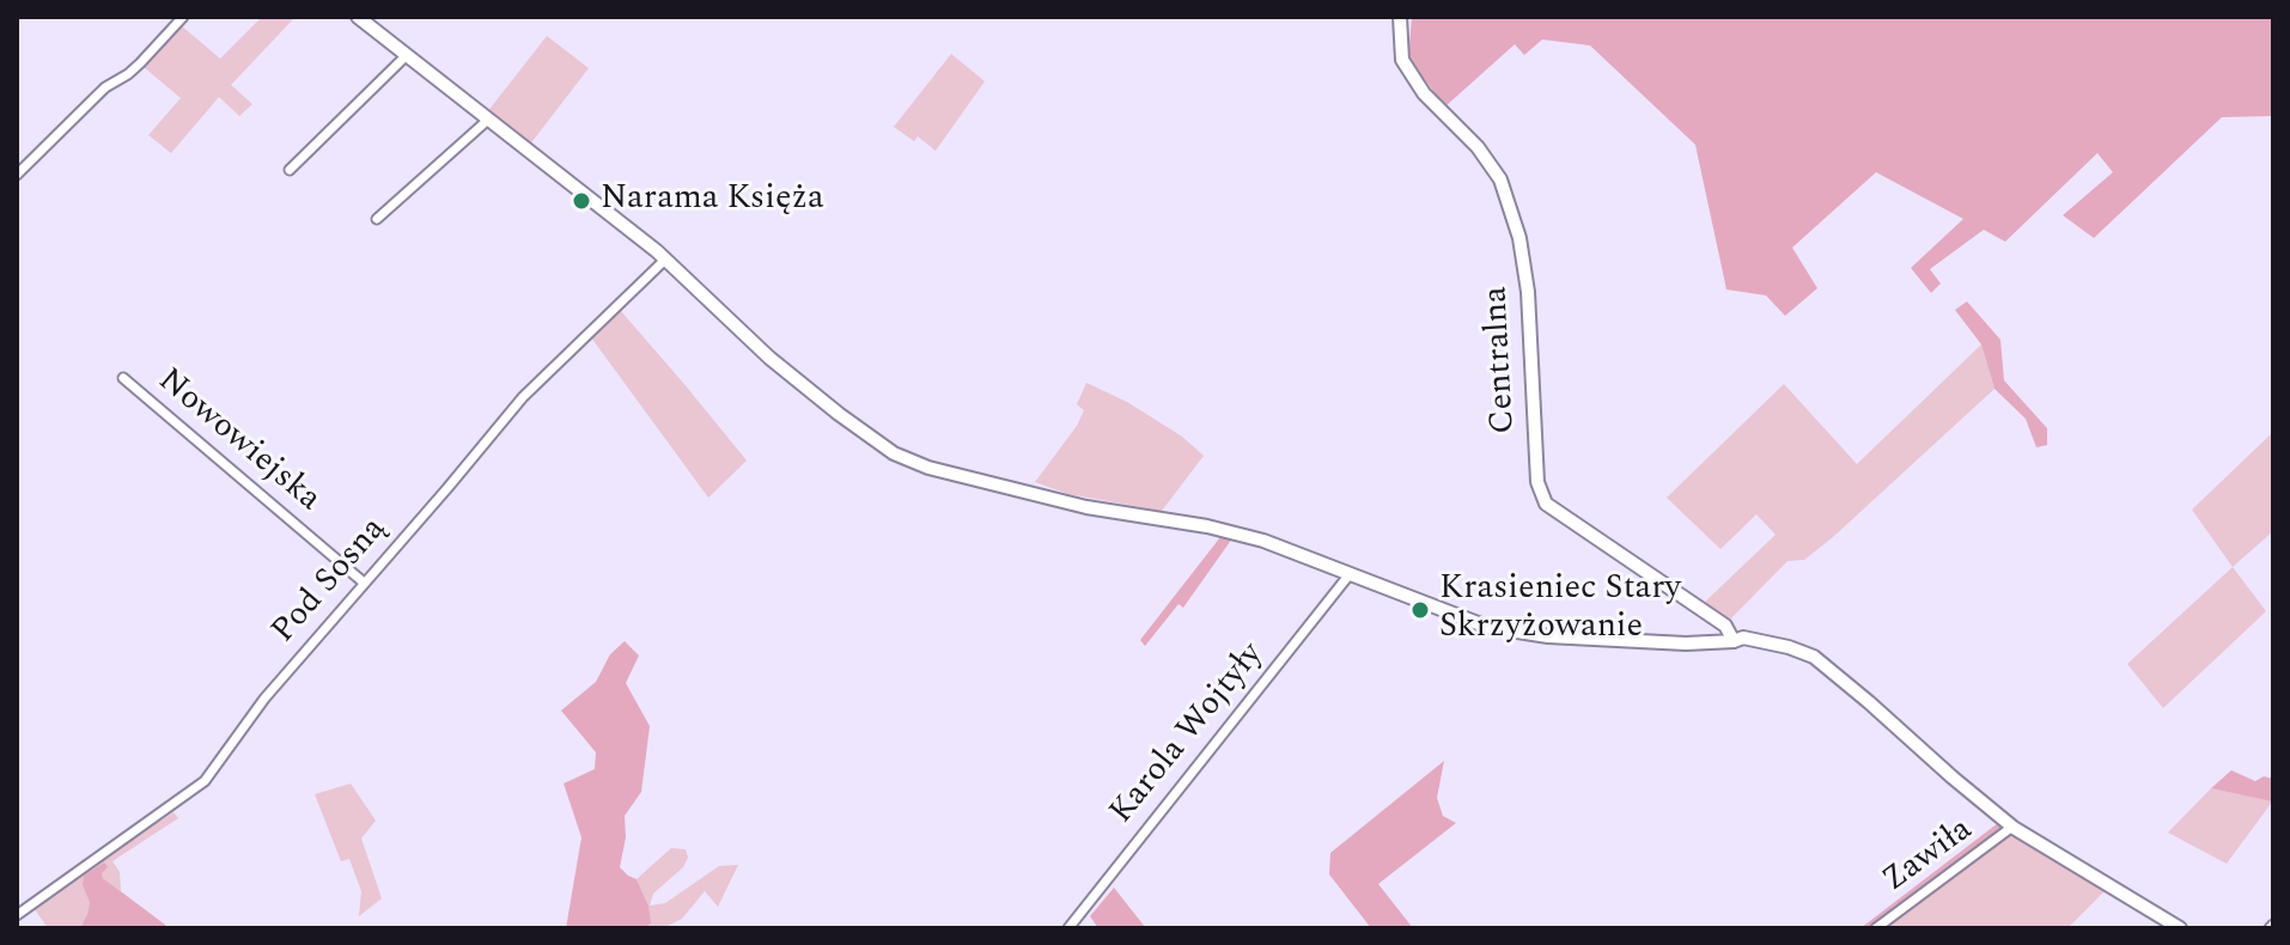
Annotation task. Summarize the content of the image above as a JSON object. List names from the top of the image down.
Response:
{
  "streets": {
    "street": [
      "Centralna",
      "Nowowiejska",
      "Pod Sosną",
      "Karola Wojtyły",
      "Zawiła"
    ]
  },
  "crossings": [
    ["Nowowiejska", "Pod Sosną"]
  ],
  "places": ["Narama Księża", "Krasieniec Stary Skrzyżowanie"]
}
